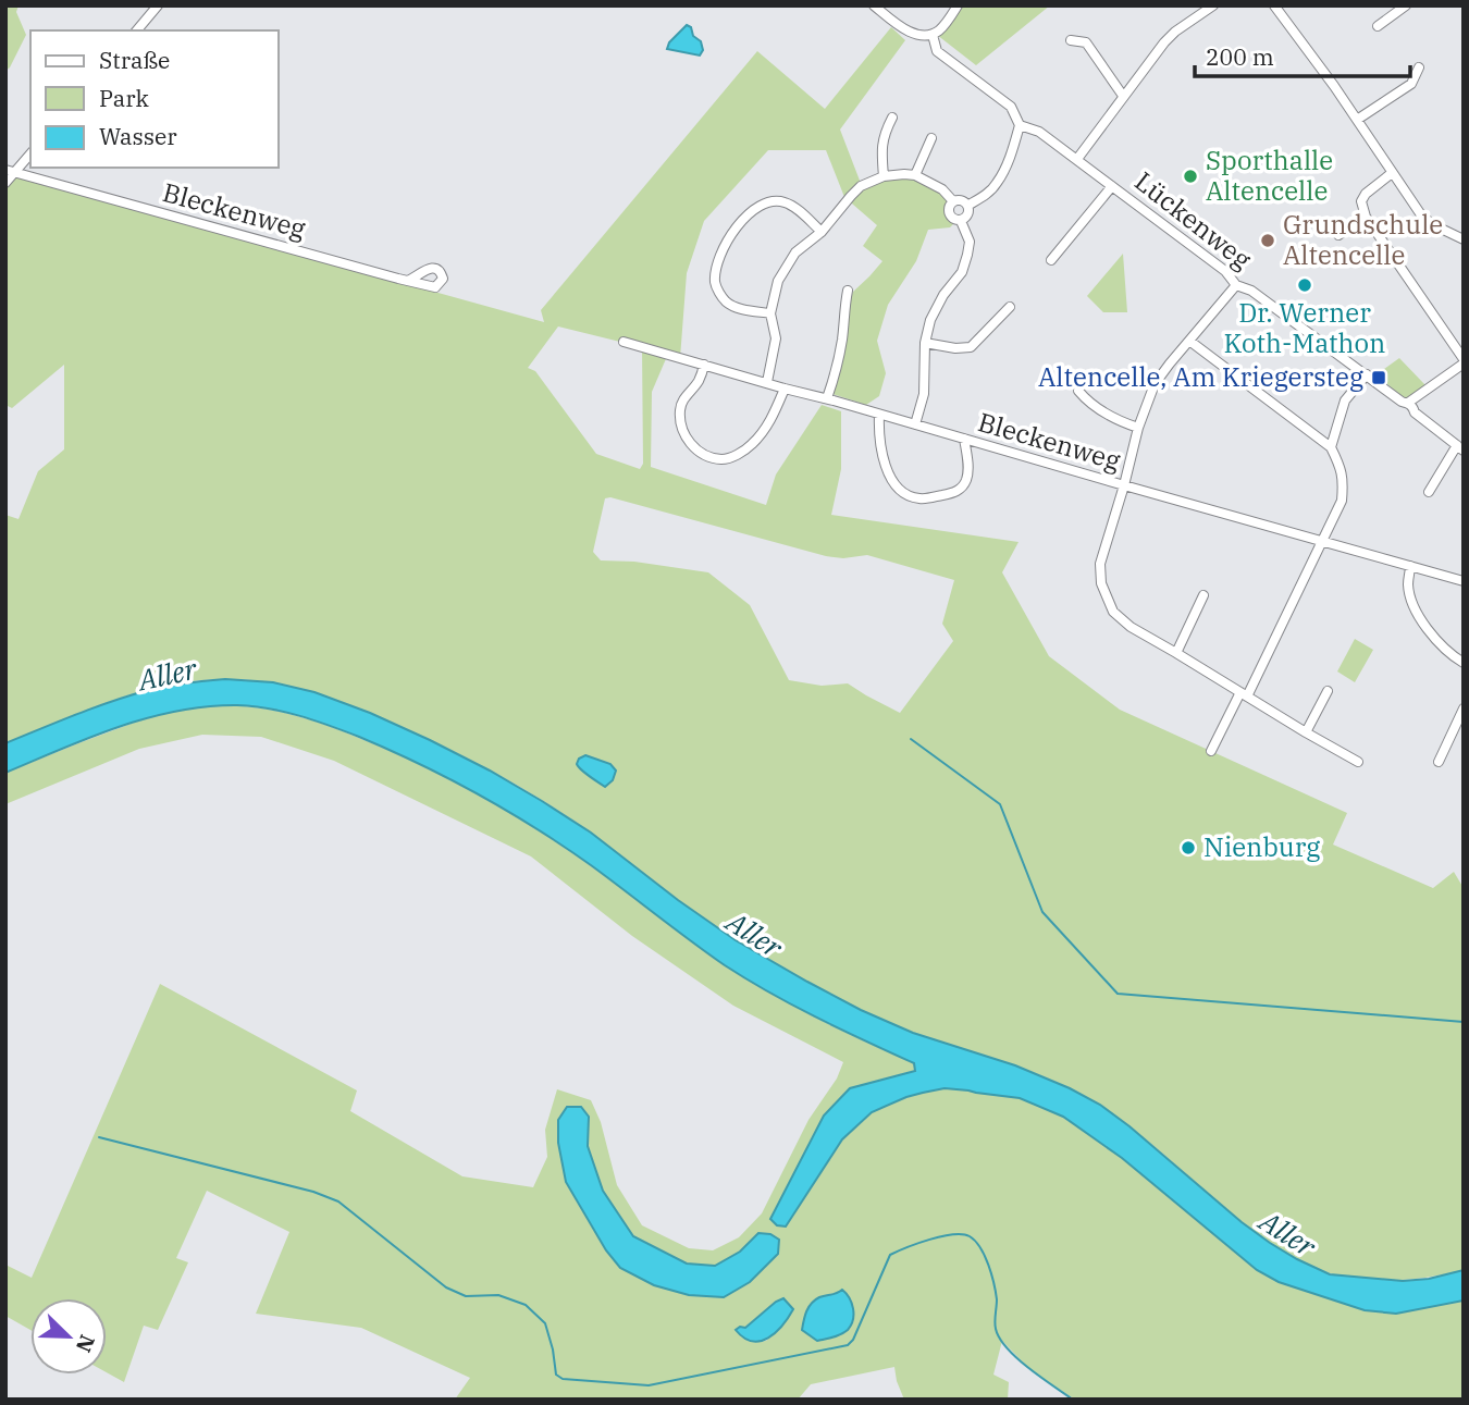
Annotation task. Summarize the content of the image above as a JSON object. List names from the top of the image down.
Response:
{
  "streets": {
    "street": ["Bleckenweg", "Lückenweg"]
  },
  "water": ["Aller"],
  "places": {
    "other": [
      "Sporthalle Altencelle",
      "Grundschule Altencelle",
      "Dr. Werner Koth-Mathon",
      "Nienburg"
    ],
    "transit": ["Altencelle, Am Kriegersteg"]
  },
  "legend": ["Straße", "Park", "Wasser"],
  "scale_bar": "200 m",
  "north": "bottom right"
}
